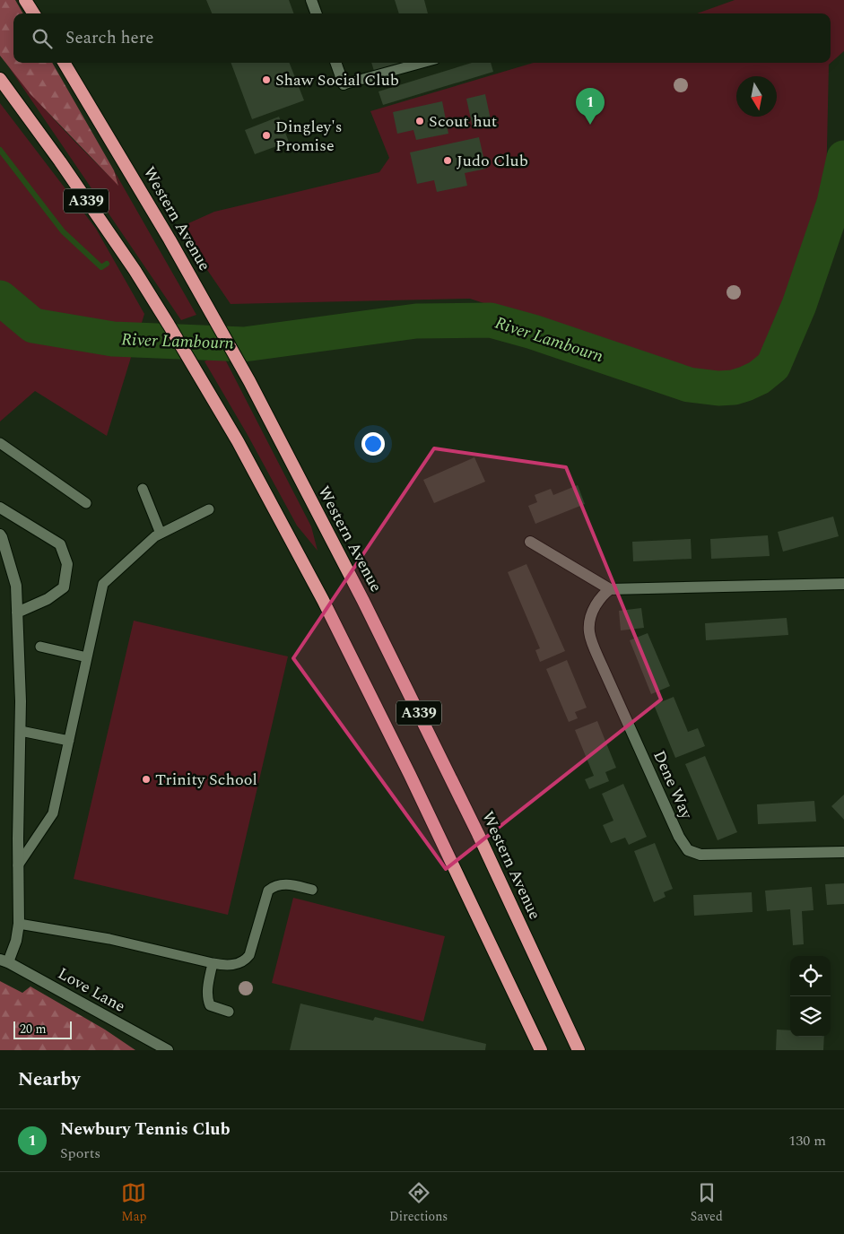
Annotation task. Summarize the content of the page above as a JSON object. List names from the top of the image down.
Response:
{
  "streets": {
    "highway": ["A339", "Western Avenue"],
    "street": ["Dene Way", "Love Lane"]
  },
  "water": ["River Lambourn"],
  "places": [
    "Shaw Social Club",
    "Scout hut",
    "Dingley's Promise",
    "Judo Club",
    "Trinity School"
  ],
  "scale_bar": "20 m",
  "north": "bottom",
  "page": {
    "search": "Search here",
    "pins": "1",
    "scale": "20 m",
    "heading": "Nearby",
    "list": [
      {
        "mark": "1",
        "name": "Newbury Tennis Club",
        "note": "Sports",
        "value": "130 m"
      }
    ],
    "nav": ["Map", "Directions", "Saved"]
  }
}
